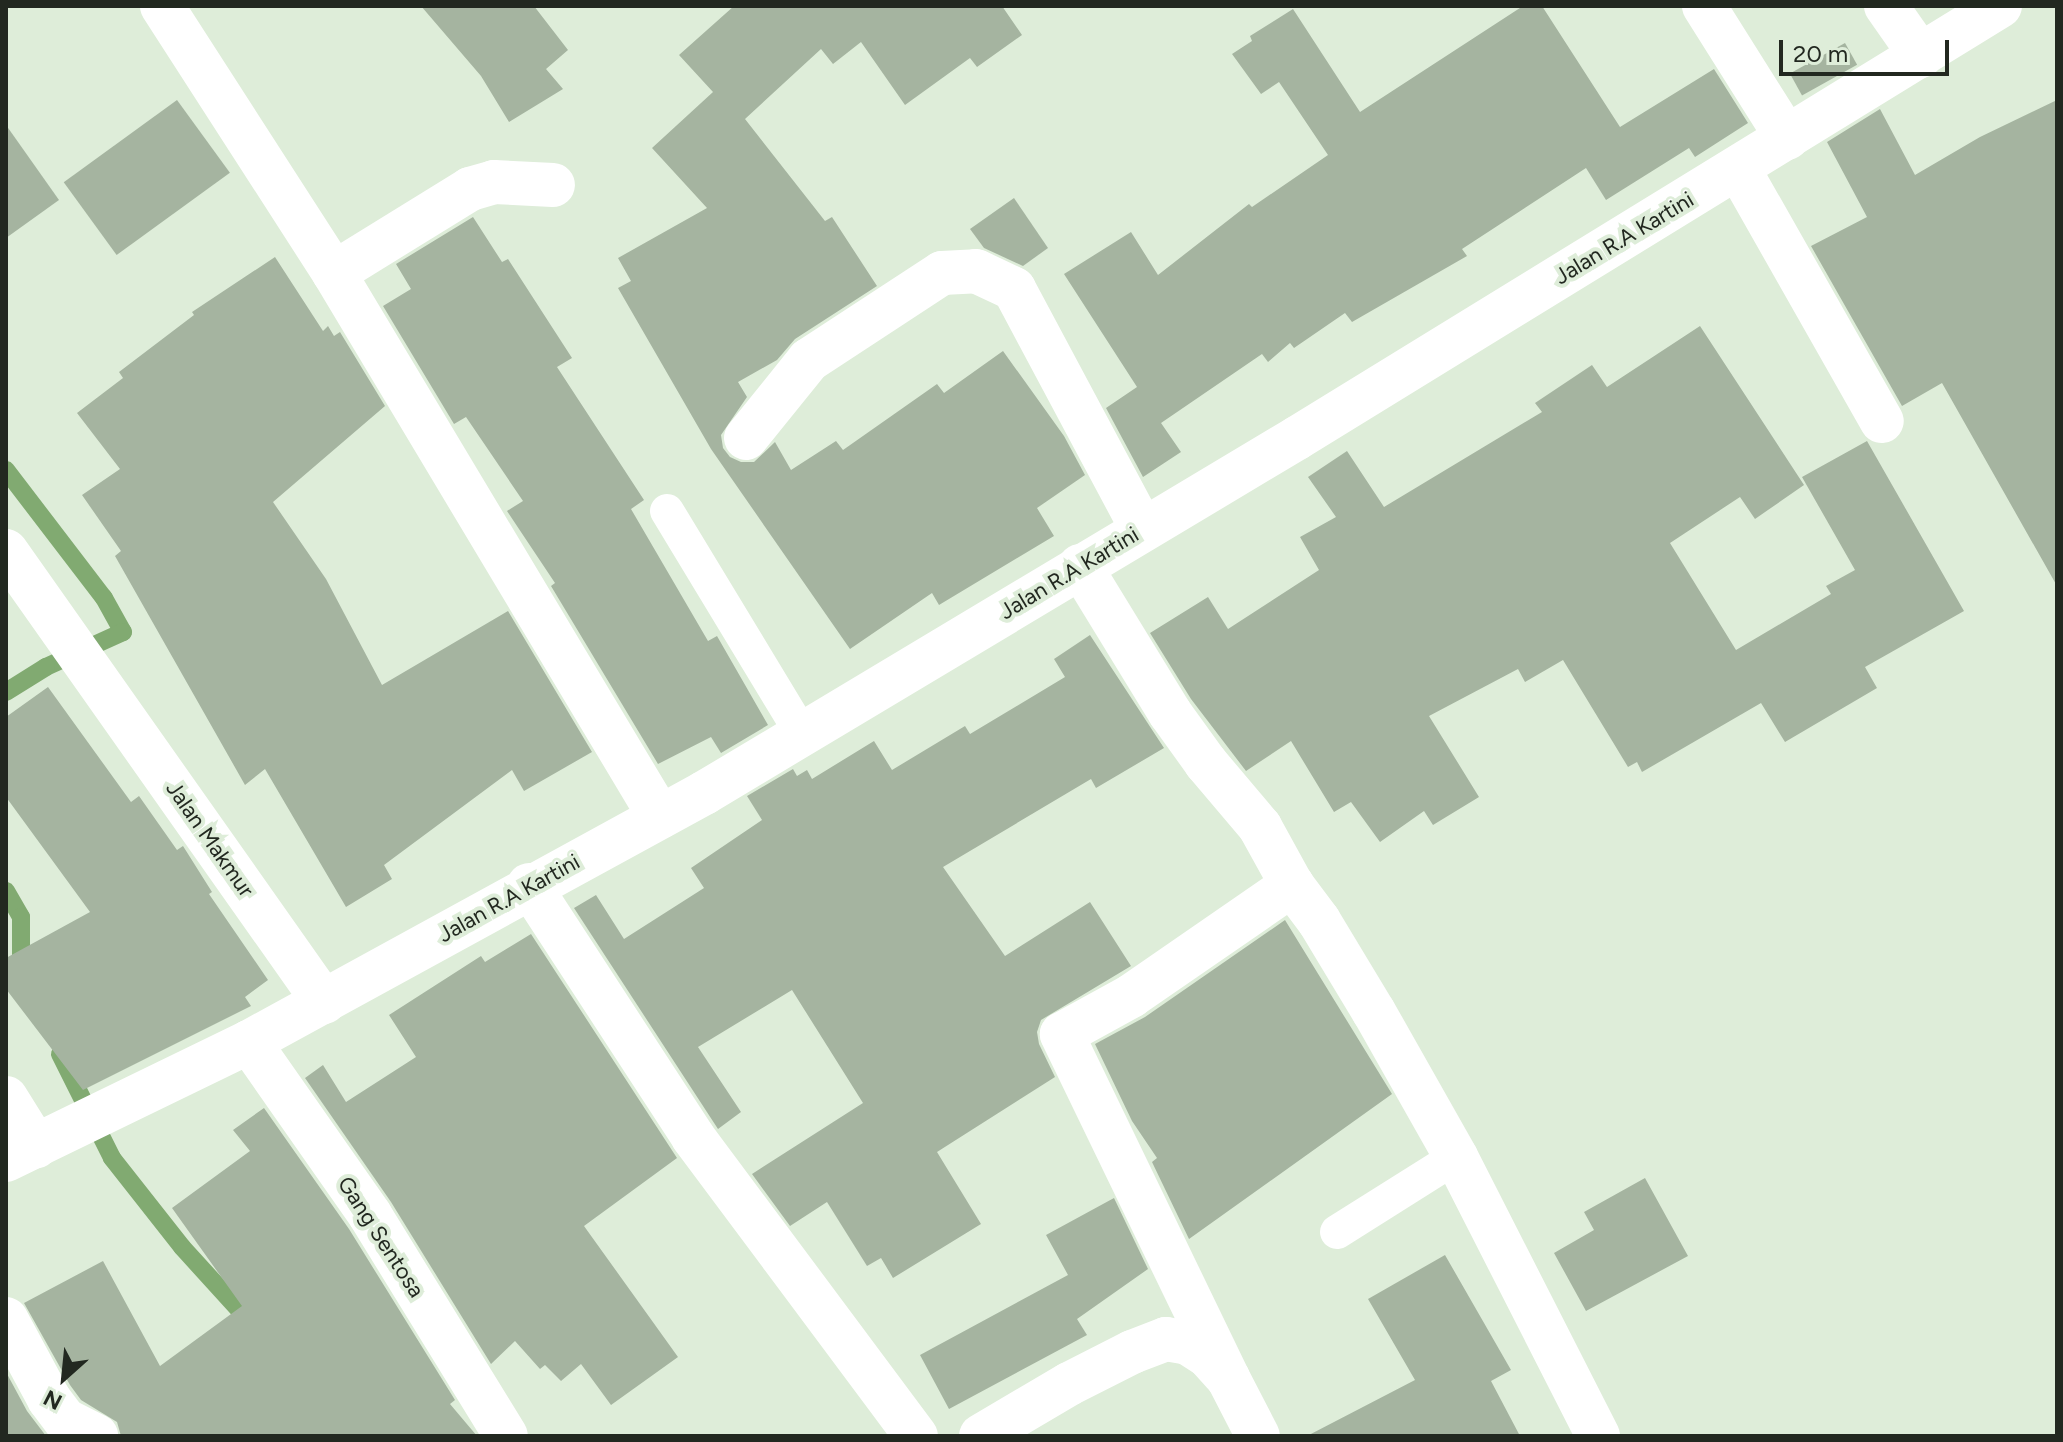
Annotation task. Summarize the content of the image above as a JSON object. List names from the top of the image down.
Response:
{
  "streets": {
    "street": ["Jalan R.A Kartini", "Jalan Makmur", "Gang Sentosa"]
  },
  "crossings": [
    ["Jalan R.A Kartini", "Jalan Makmur"],
    ["Jalan R.A Kartini", "Gang Sentosa"]
  ],
  "scale_bar": "20 m",
  "north": "bottom left"
}
